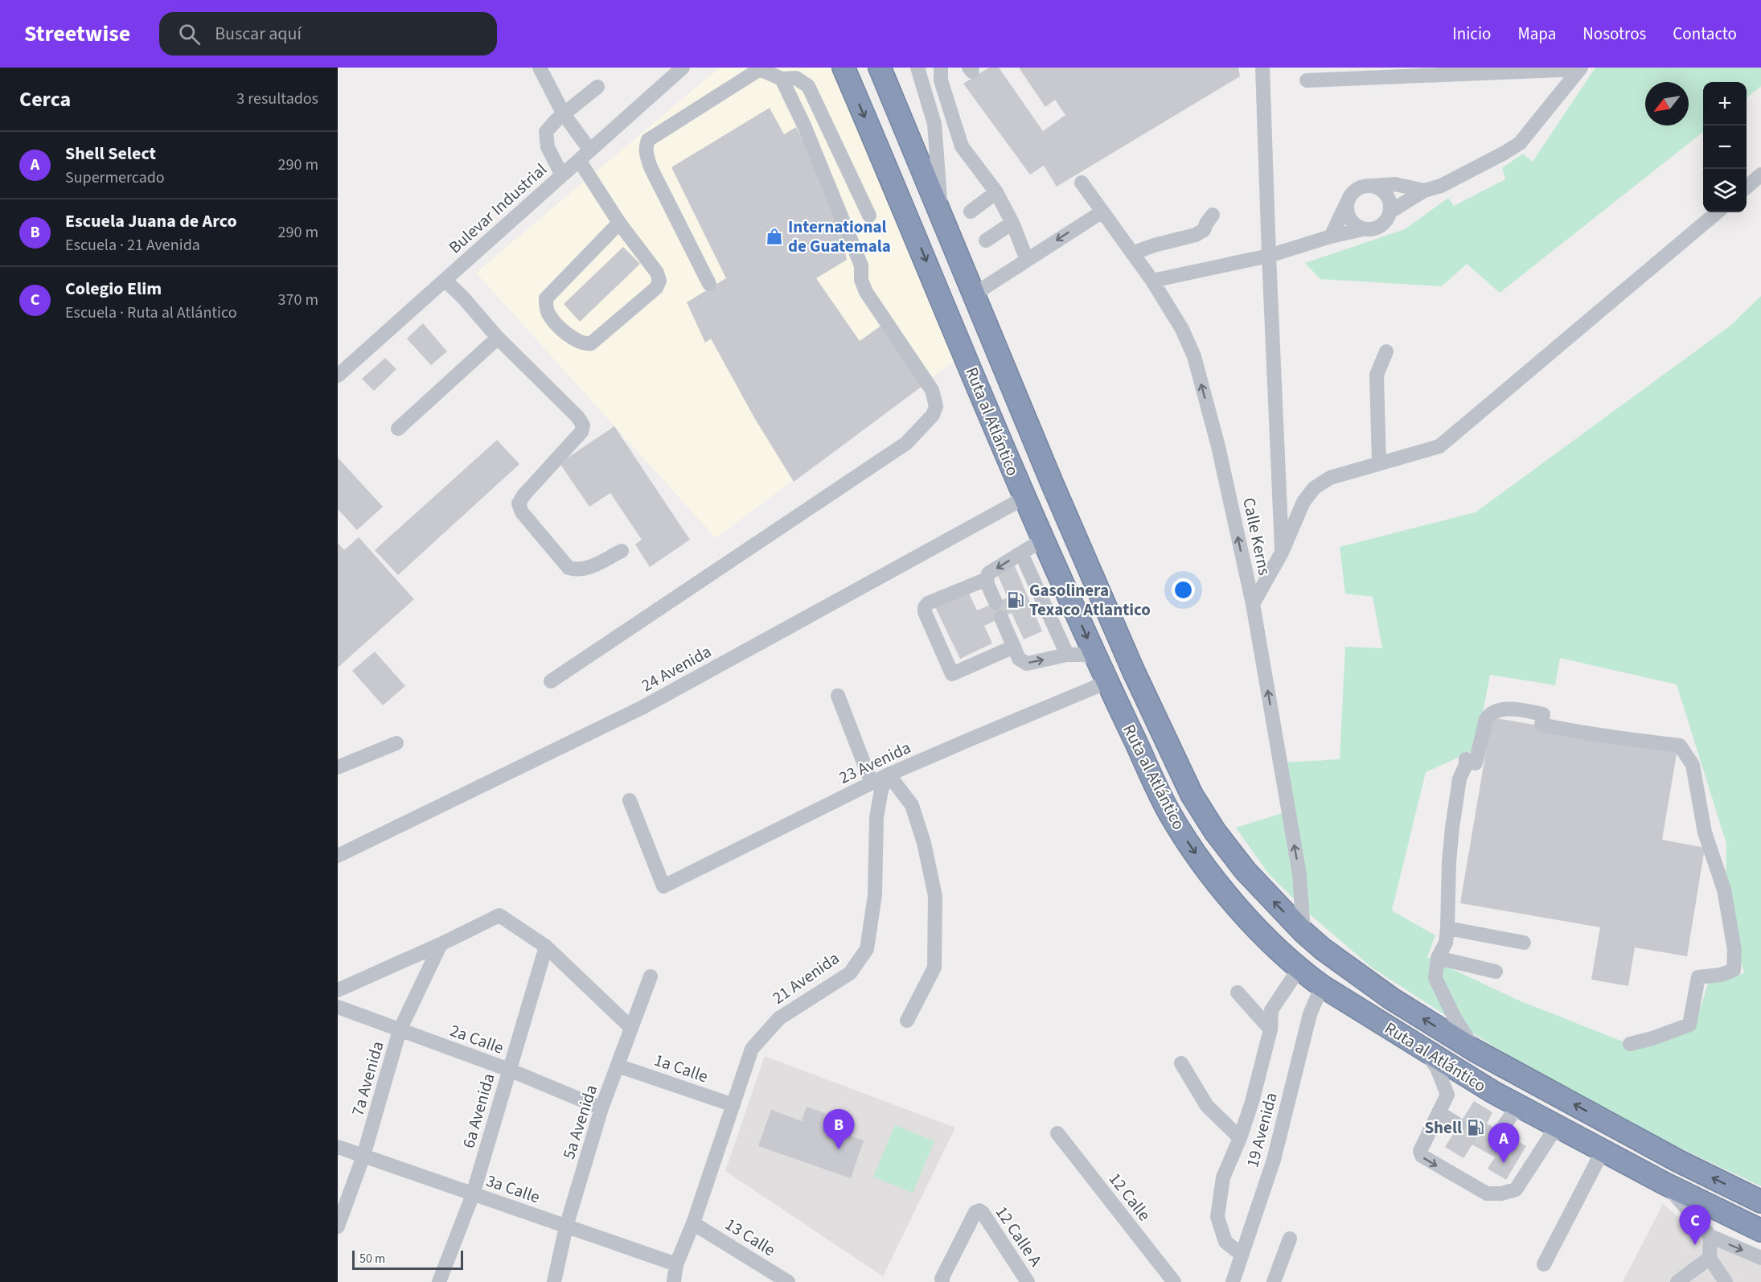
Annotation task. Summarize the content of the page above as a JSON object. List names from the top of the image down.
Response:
{
  "streets": {
    "highway": ["Ruta al Atlántico"],
    "street": [
      "Bulevar Industrial",
      "Calle Kerns",
      "24 Avenida",
      "23 Avenida",
      "21 Avenida",
      "2a Calle",
      "1a Calle",
      "7a Avenida",
      "6a Avenida",
      "5a Avenida",
      "19 Avenida",
      "3a Calle",
      "12 Calle",
      "12 Calle A",
      "13 Calle"
    ]
  },
  "crossings": [
    ["Ruta al Atlántico", "Calle Kerns"],
    ["Ruta al Atlántico", "24 Avenida"],
    ["Ruta al Atlántico", "23 Avenida"],
    ["Ruta al Atlántico", "19 Avenida"],
    ["23 Avenida", "21 Avenida"],
    ["21 Avenida", "1a Calle"],
    ["21 Avenida", "3a Calle"],
    ["21 Avenida", "13 Calle"],
    ["2a Calle", "7a Avenida"],
    ["2a Calle", "6a Avenida"],
    ["2a Calle", "5a Avenida"],
    ["1a Calle", "5a Avenida"],
    ["7a Avenida", "3a Calle"],
    ["6a Avenida", "3a Calle"],
    ["5a Avenida", "3a Calle"]
  ],
  "places": {
    "shop": ["International de Guatemala"],
    "fuel station": ["Gasolinera Texaco Atlantico", "Shell"]
  },
  "scale_bar": "50 m",
  "north": "bottom left",
  "page": {
    "header": "Streetwise",
    "search": "Buscar aquí",
    "nav": [
      "Inicio",
      "Mapa",
      "Nosotros",
      "Contacto"
    ],
    "heading": ["Cerca", "3 resultados"],
    "map_buttons": ["+", "−"],
    "list": [
      {
        "mark": "A",
        "name": "Shell Select",
        "note": "Supermercado",
        "value": "290 m"
      },
      {
        "mark": "B",
        "name": "Escuela Juana de Arco",
        "note": "Escuela · 21 Avenida",
        "value": "290 m"
      },
      {
        "mark": "C",
        "name": "Colegio Elim",
        "note": "Escuela · Ruta al Atlántico",
        "value": "370 m"
      }
    ],
    "pins": ["B", "A", "C"],
    "scale": "50 m"
  }
}
